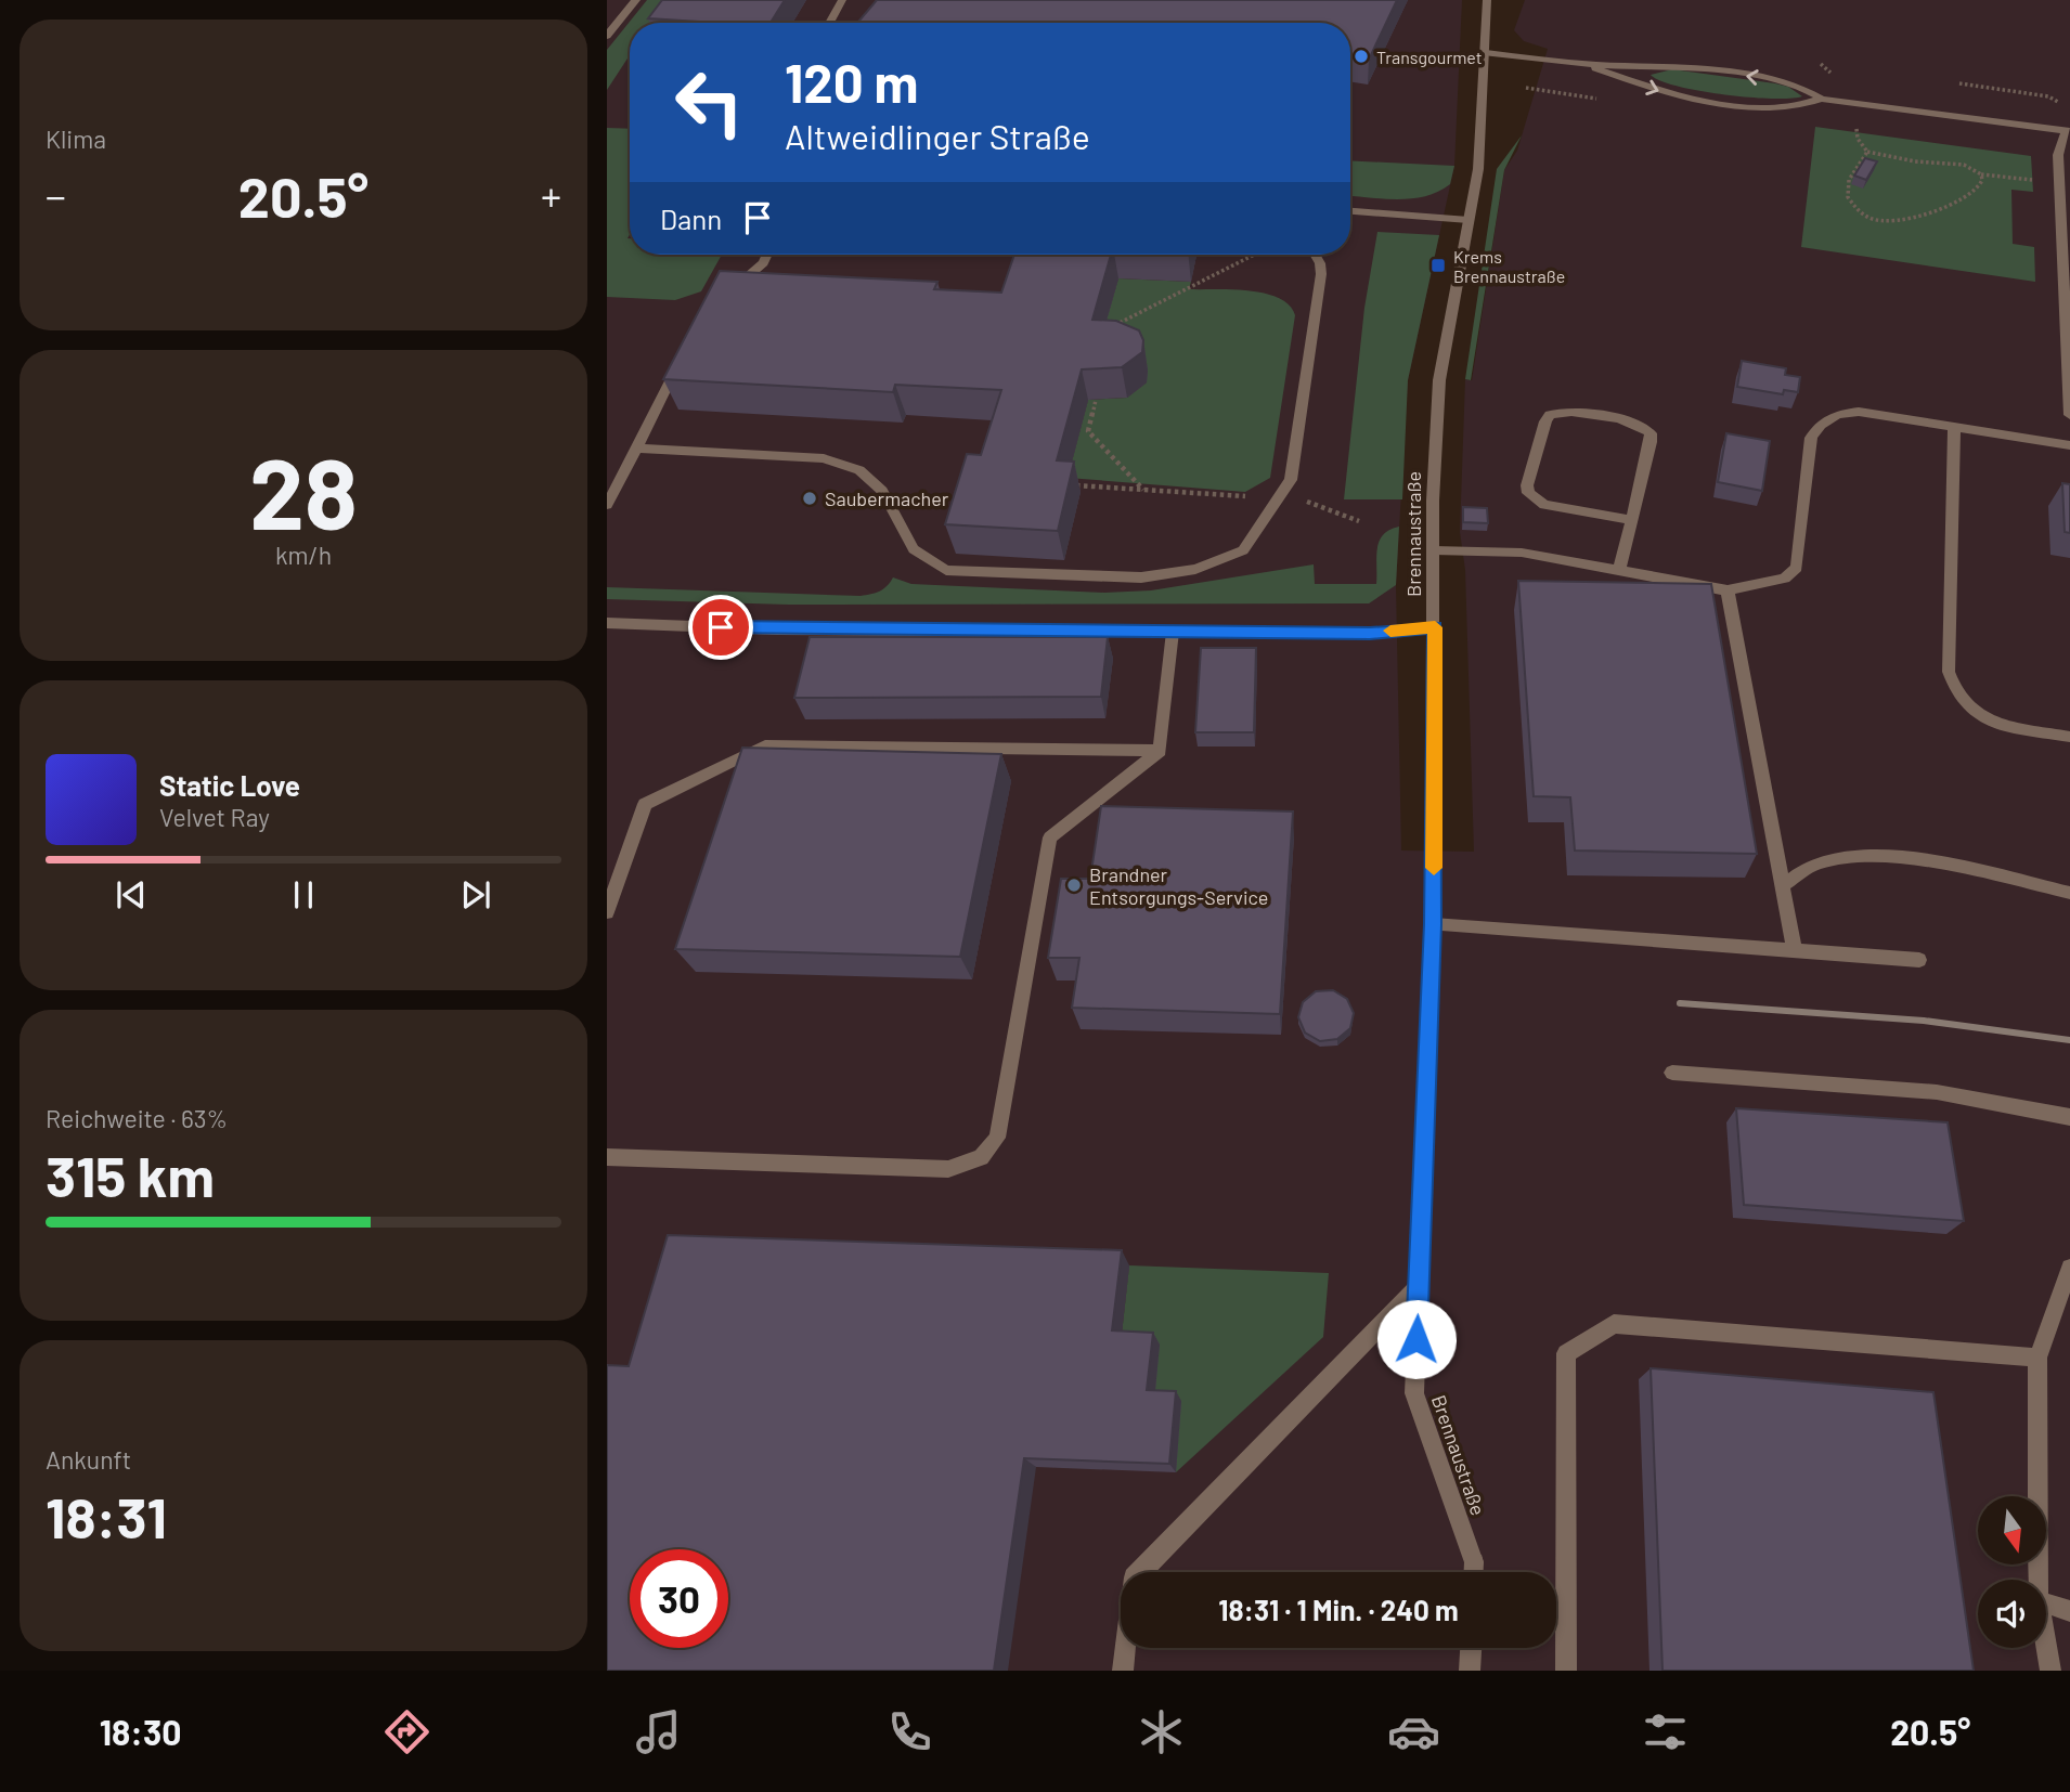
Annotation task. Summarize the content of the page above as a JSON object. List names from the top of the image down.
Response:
{
  "streets": {
    "street": ["Brennaustraße"]
  },
  "places": {
    "other": ["Transgourmet", "Saubermacher", "Brandner Entsorgungs-Service"],
    "transit": ["Krems Brennaustraße"]
  },
  "north": "bottom",
  "page": {
    "tile": [
      "Klima",
      ["28", "km/h"],
      ["Reichweite · 63%", "315 km"],
      ["Ankunft", "18:31"]
    ],
    "turn": ["120 m", "Altweidlinger Straße"],
    "heat": ["−", "20.5°", "+"],
    "then": "Dann",
    "song": ["Static Love", "Velvet Ray"],
    "limit": "30",
    "trip": "18:31 · 1 Min. · 240 m",
    "tabs": ["18:30", "20.5°"]
  }
}
